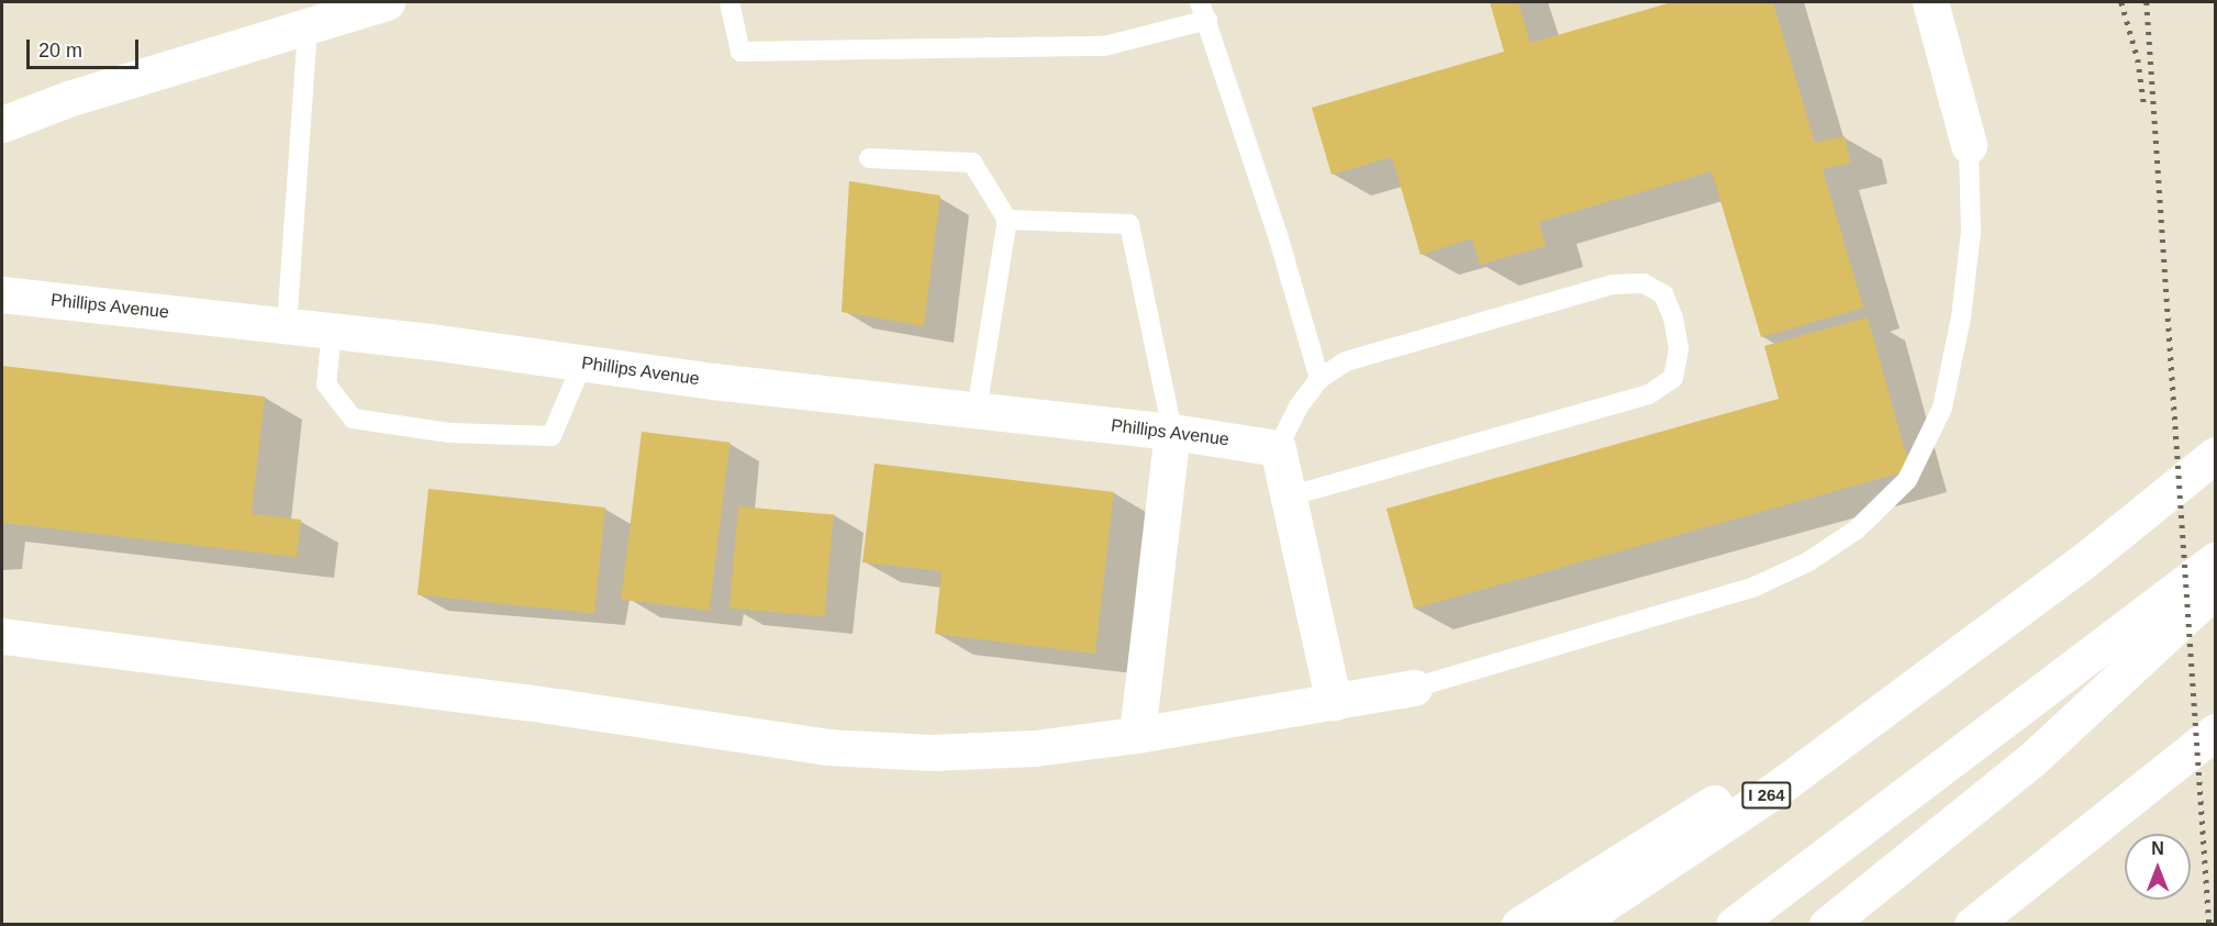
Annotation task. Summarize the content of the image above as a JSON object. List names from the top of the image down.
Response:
{
  "streets": {
    "main road": ["Phillips Avenue", "I 264"]
  },
  "scale_bar": "20 m",
  "north": "top"
}
